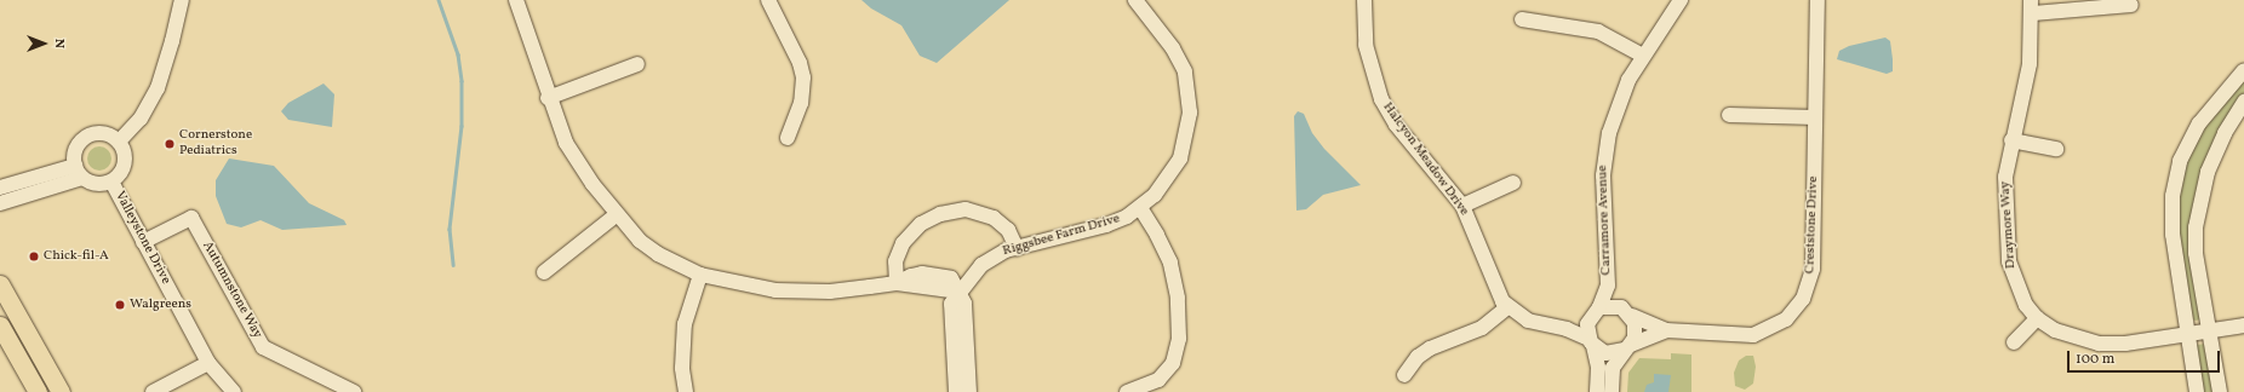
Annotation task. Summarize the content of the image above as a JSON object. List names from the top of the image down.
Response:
{
  "streets": {
    "street": [
      "Halcyon Meadow Drive",
      "Carramore Avenue",
      "Creststone Drive",
      "Draymore Way",
      "Riggsbee Farm Drive",
      "Valleystone Drive",
      "Autumnstone Way"
    ]
  },
  "crossings": [
    ["Halcyon Meadow Drive", "Carramore Avenue"],
    ["Halcyon Meadow Drive", "Creststone Drive"],
    ["Carramore Avenue", "Creststone Drive"],
    ["Valleystone Drive", "Autumnstone Way"]
  ],
  "places": ["Cornerstone Pediatrics", "Chick-fil-A", "Walgreens"],
  "scale_bar": "100 m",
  "north": "right"
}
